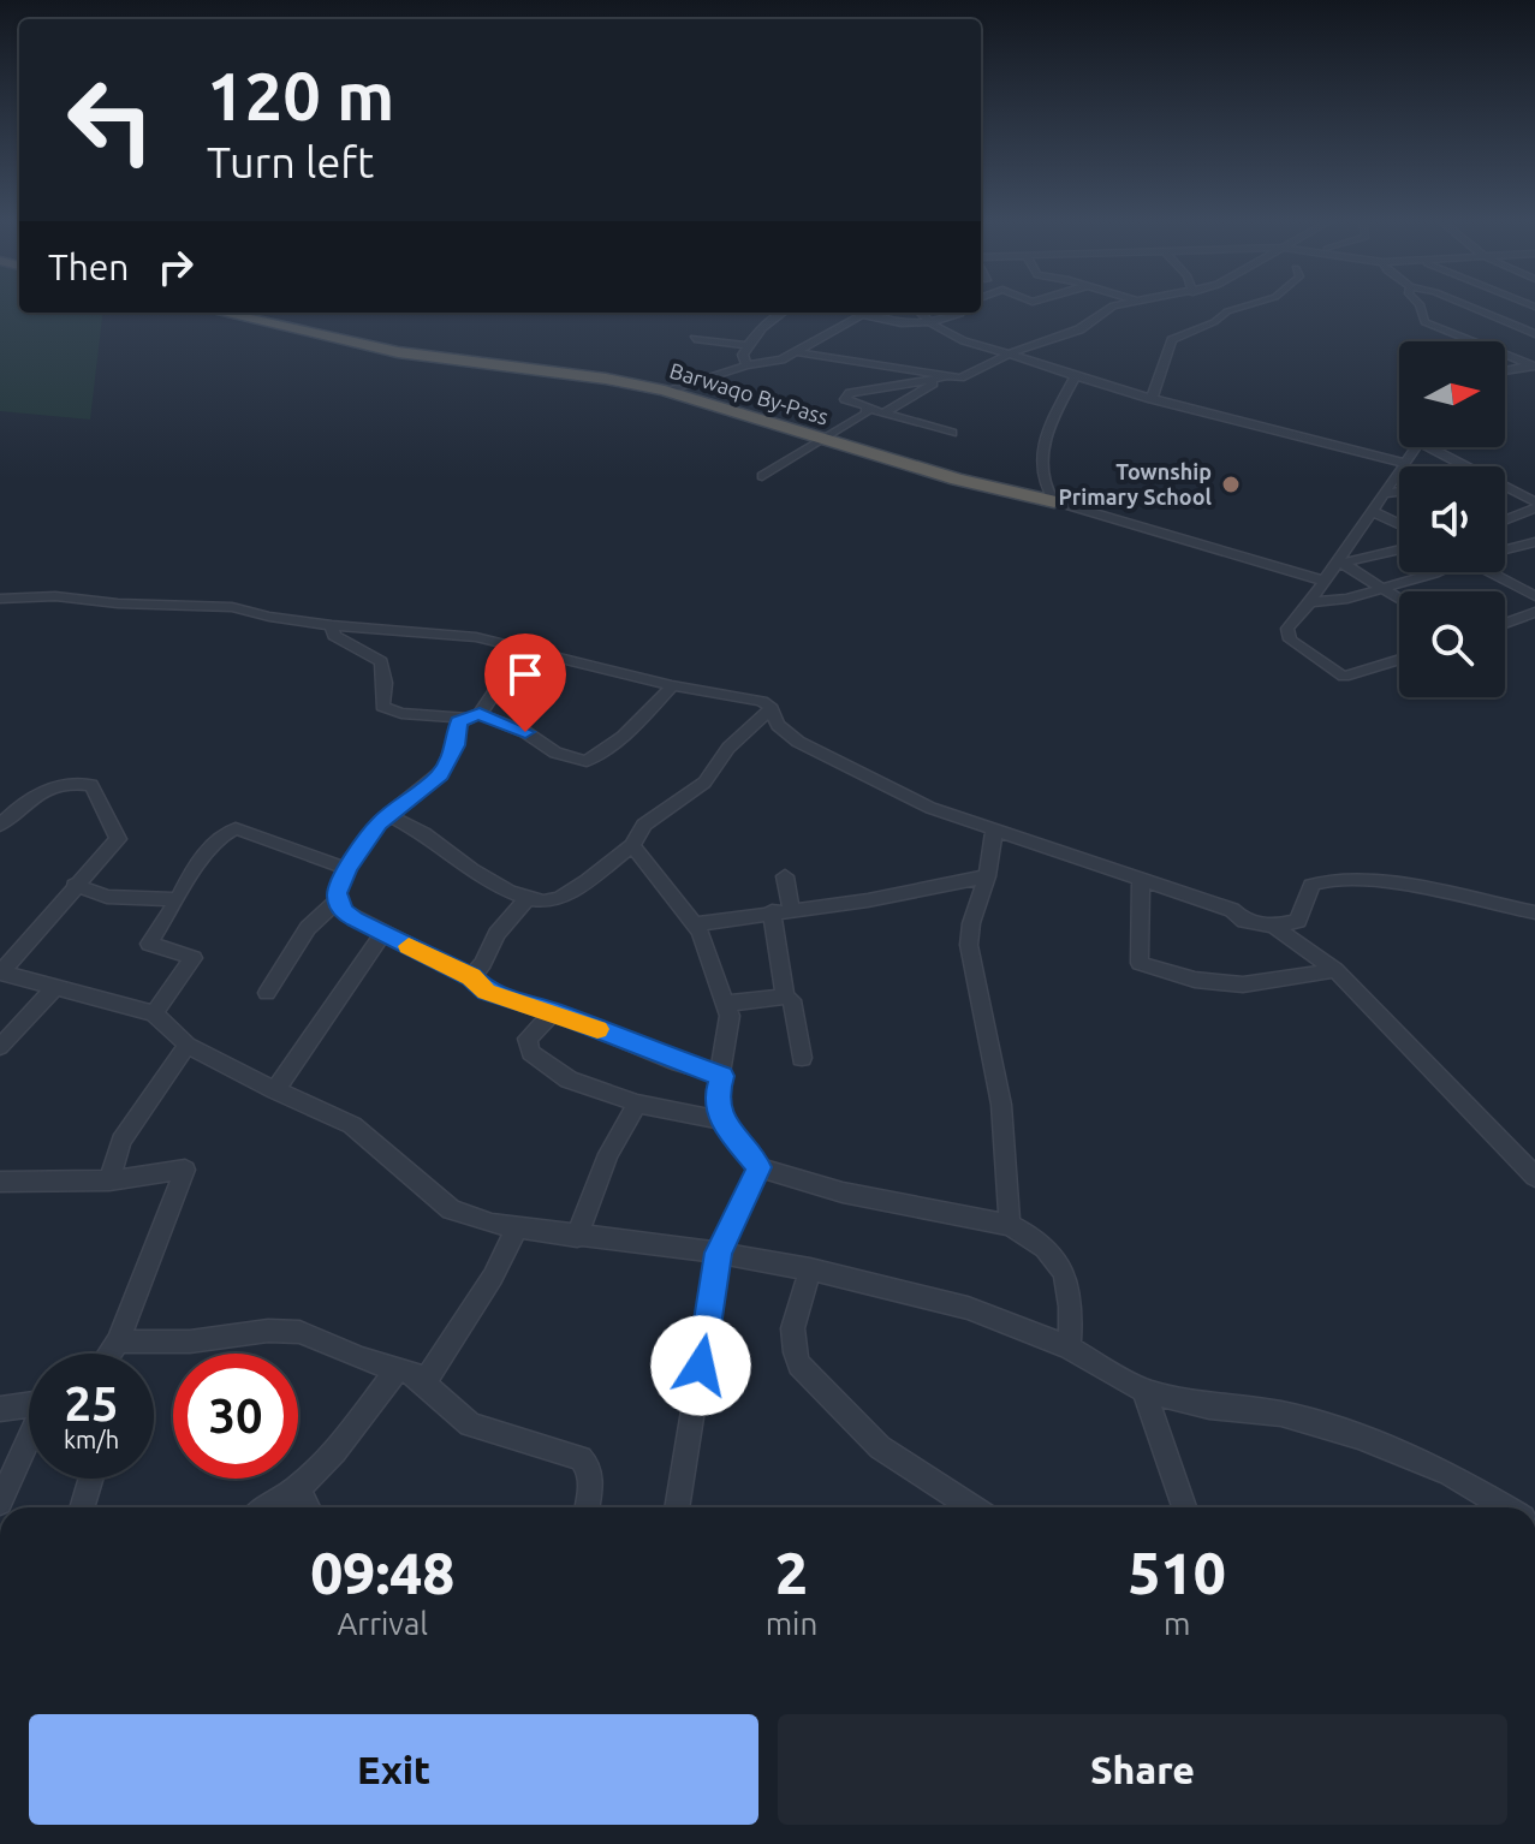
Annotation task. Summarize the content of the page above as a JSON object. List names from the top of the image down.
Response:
{
  "streets": {
    "highway": ["Barwaqo By-Pass"]
  },
  "places": ["Township Primary School"],
  "north": "right",
  "page": {
    "turn": ["120 m", "Turn left"],
    "then": "Then",
    "speed": "25 km/h",
    "limit": "30",
    "eta": [
      "09:48",
      "Arrival",
      "2",
      "min",
      "510",
      "m"
    ],
    "buttons": ["Exit", "Share"]
  }
}
